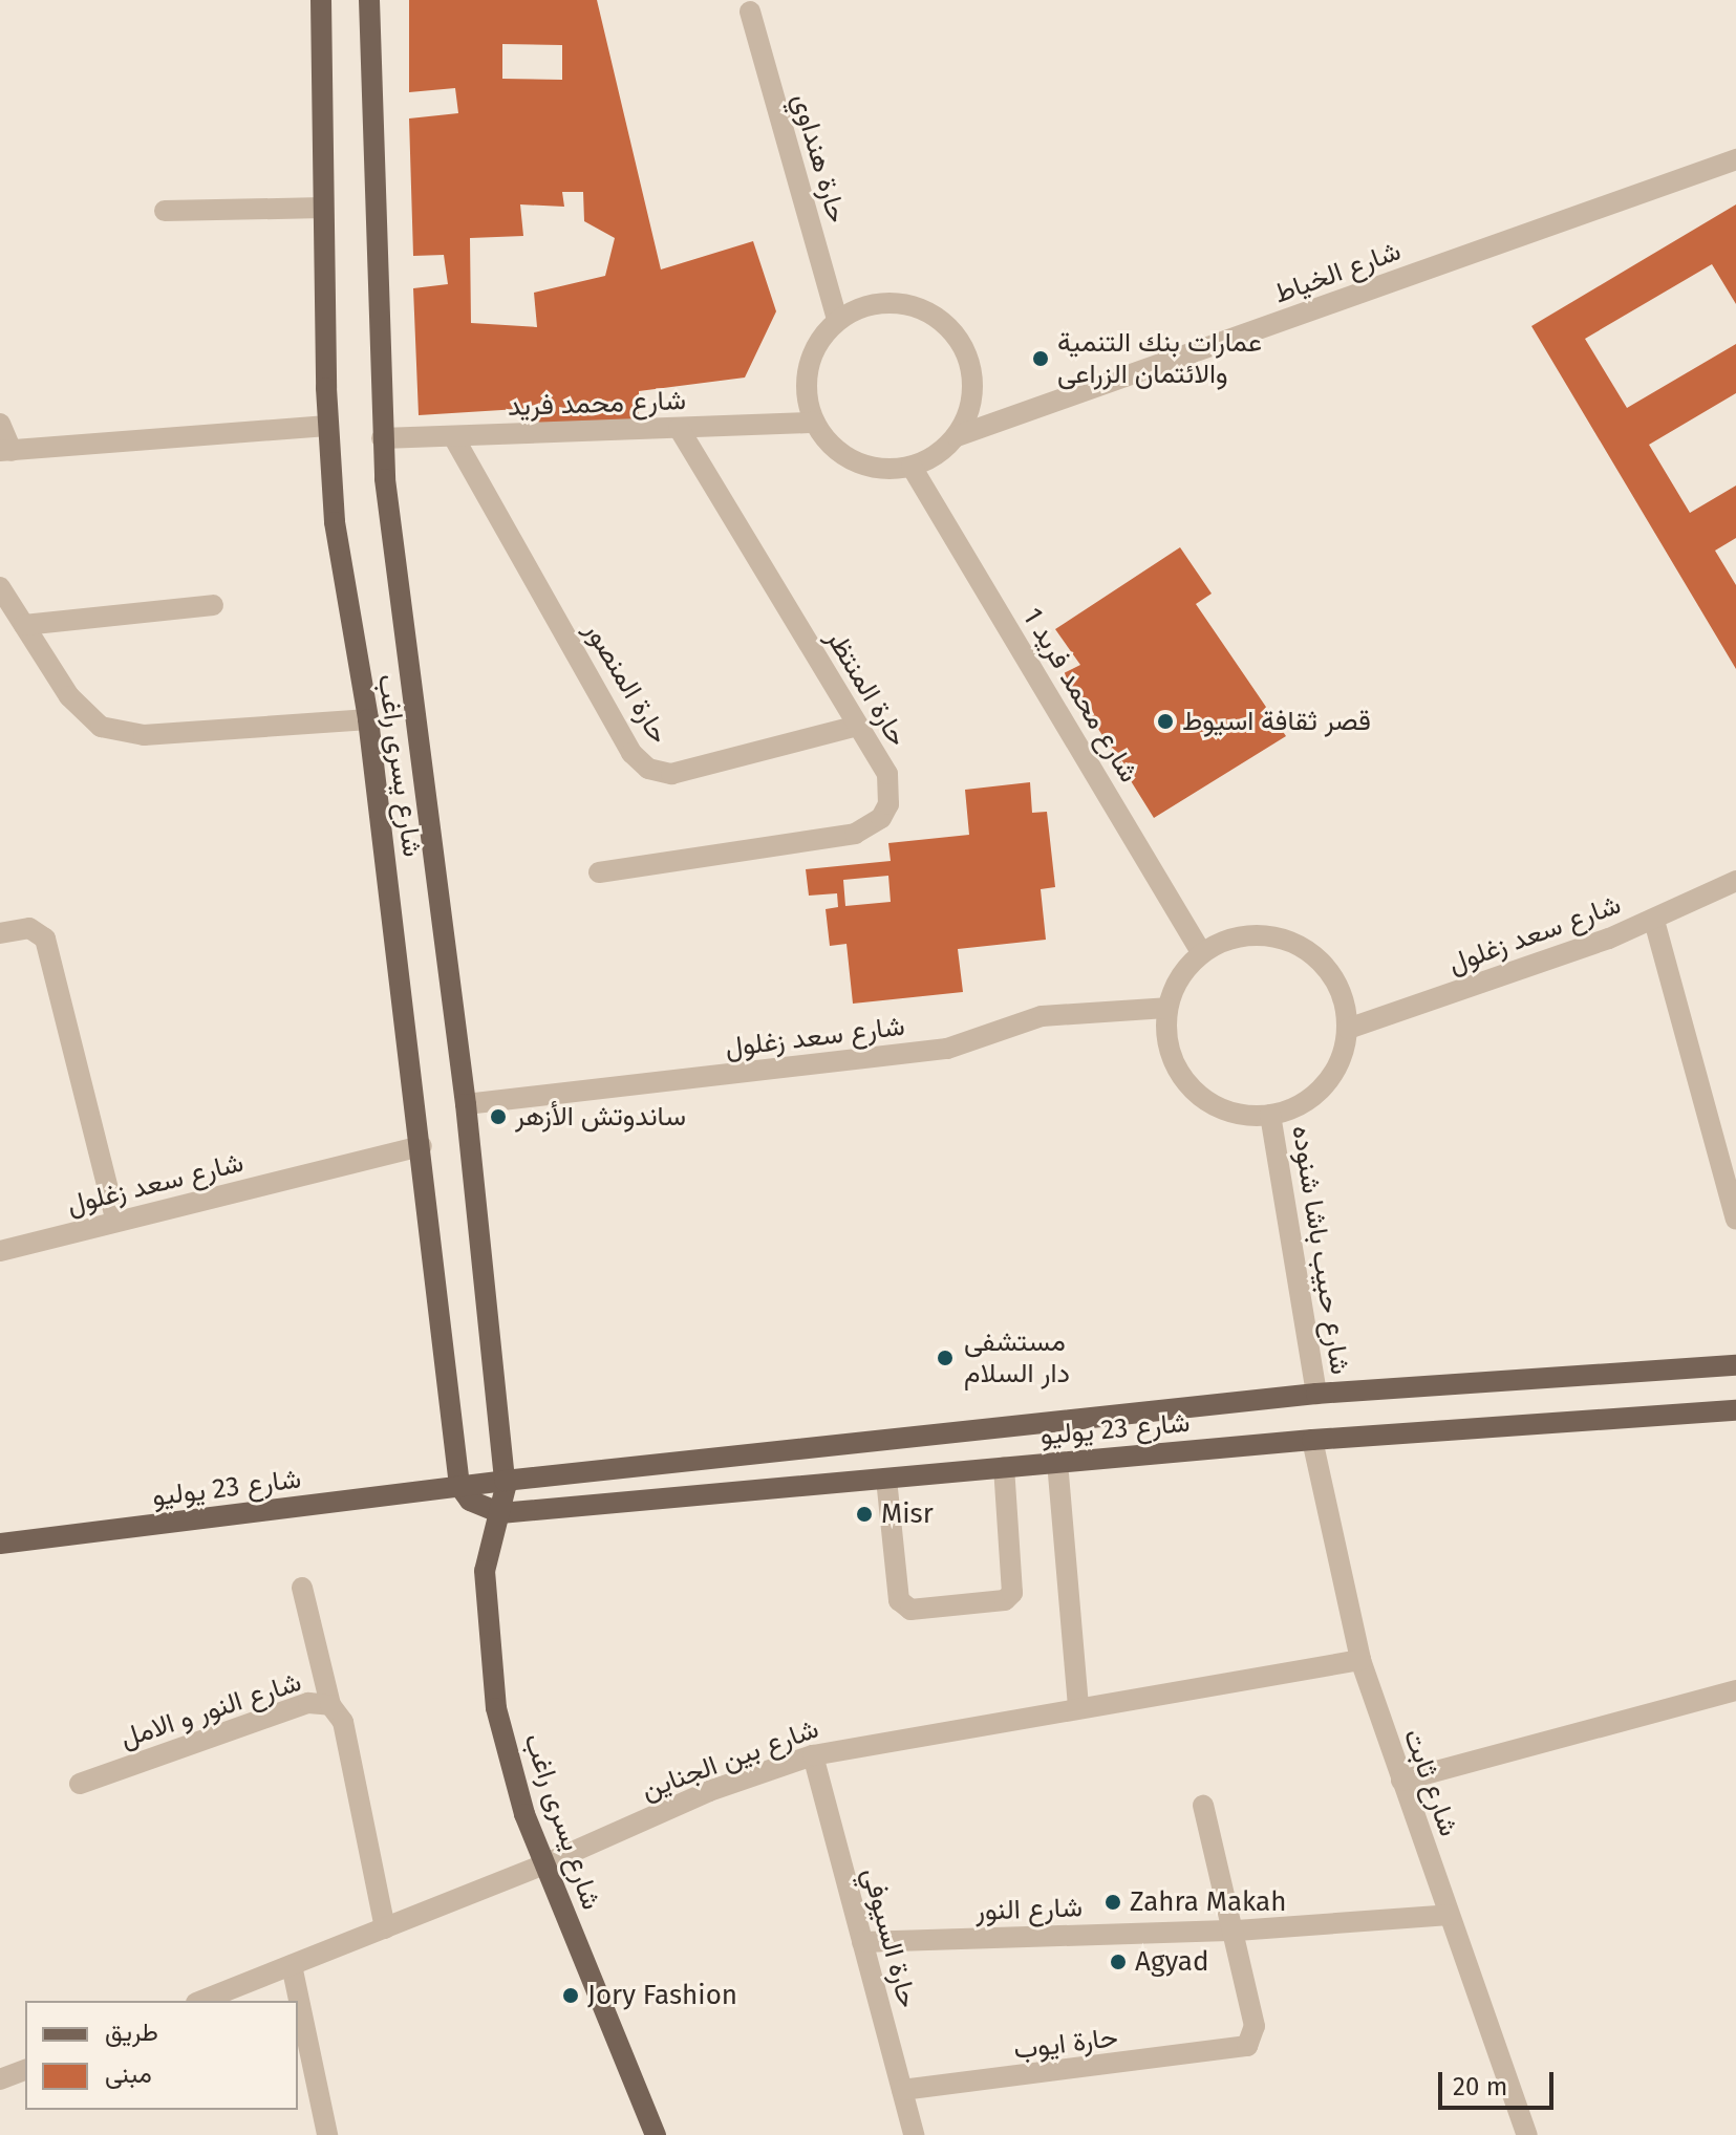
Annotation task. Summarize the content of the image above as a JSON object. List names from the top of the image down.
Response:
{
  "streets": {
    "main road": ["شارع يسرى راغب", "شارع 23 يوليو"],
    "street": [
      "حارة هنداوي",
      "شارع الخياط",
      "شارع محمد فريد",
      "حارة المنصور",
      "حارة المنتظر",
      "شارع محمد فريد 1",
      "شارع سعد زغلول",
      "شارع حبيب باشا شنوده",
      "شارع النور و الامل",
      "شارع بين الجناين",
      "شارع ثابت",
      "شارع النور",
      "حارة السيوفي",
      "حارة ايوب"
    ]
  },
  "crossings": [
    ["حارة هنداوي", "شارع الخياط"],
    ["حارة هنداوي", "شارع محمد فريد"],
    ["حارة هنداوي", "شارع محمد فريد 1"],
    ["شارع الخياط", "شارع محمد فريد"],
    ["شارع الخياط", "شارع محمد فريد 1"],
    ["شارع محمد فريد", "حارة المنصور"],
    ["شارع محمد فريد", "حارة المنتظر"],
    ["شارع محمد فريد", "شارع محمد فريد 1"],
    ["شارع محمد فريد", "شارع يسرى راغب"],
    ["حارة المنصور", "حارة المنتظر"],
    ["شارع محمد فريد 1", "شارع سعد زغلول"],
    ["شارع محمد فريد 1", "شارع حبيب باشا شنوده"],
    ["شارع يسرى راغب", "شارع سعد زغلول"],
    ["شارع يسرى راغب", "شارع 23 يوليو"],
    ["شارع يسرى راغب", "شارع بين الجناين"],
    ["شارع سعد زغلول", "شارع حبيب باشا شنوده"],
    ["شارع حبيب باشا شنوده", "شارع 23 يوليو"],
    ["شارع 23 يوليو", "شارع ثابت"],
    ["شارع النور و الامل", "شارع بين الجناين"],
    ["شارع بين الجناين", "شارع ثابت"],
    ["شارع بين الجناين", "حارة السيوفي"],
    ["شارع ثابت", "شارع النور"],
    ["شارع النور", "حارة السيوفي"],
    ["شارع النور", "حارة ايوب"],
    ["حارة السيوفي", "حارة ايوب"]
  ],
  "places": [
    "عمارات بنك التنمية والائتمان الزراعى",
    "قصر ثقافة اسيوط",
    "ساندوتش الأزهر",
    "مستشفى دار السلام",
    "Misr",
    "Zahra Makah",
    "Agyad",
    "Jory Fashion"
  ],
  "legend": ["طريق", "مبنى"],
  "scale_bar": "20 m"
}
